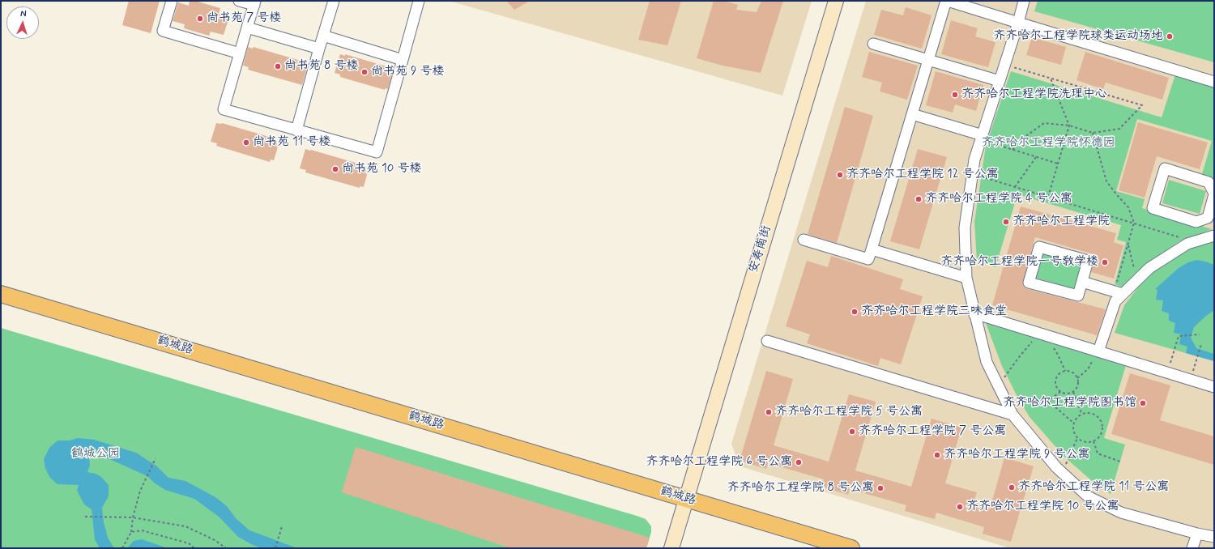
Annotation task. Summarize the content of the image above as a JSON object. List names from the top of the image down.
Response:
{
  "streets": {
    "main road": ["鹤城路"],
    "street": ["安寿南街"]
  },
  "crossings": [
    ["安寿南街", "鹤城路"]
  ],
  "parks": ["齐齐哈尔工程学院怀德园", "鹤城公园"],
  "places": [
    "尚书苑 7 号楼",
    "齐齐哈尔工程学院球类运动场地",
    "尚书苑 8 号楼",
    "尚书苑 9 号楼",
    "齐齐哈尔工程学院洗理中心",
    "尚书苑 11 号楼",
    "尚书苑 10 号楼",
    "齐齐哈尔工程学院 12 号公寓",
    "齐齐哈尔工程学院 4 号公寓",
    "齐齐哈尔工程学院",
    "齐齐哈尔工程学院一号教学楼",
    "齐齐哈尔工程学院三味食堂",
    "齐齐哈尔工程学院图书馆",
    "齐齐哈尔工程学院 5 号公寓",
    "齐齐哈尔工程学院 7 号公寓",
    "齐齐哈尔工程学院 9 号公寓",
    "齐齐哈尔工程学院 6 号公寓",
    "齐齐哈尔工程学院 11 号公寓",
    "齐齐哈尔工程学院 8 号公寓",
    "齐齐哈尔工程学院 10 号公寓"
  ],
  "north": "top"
}
